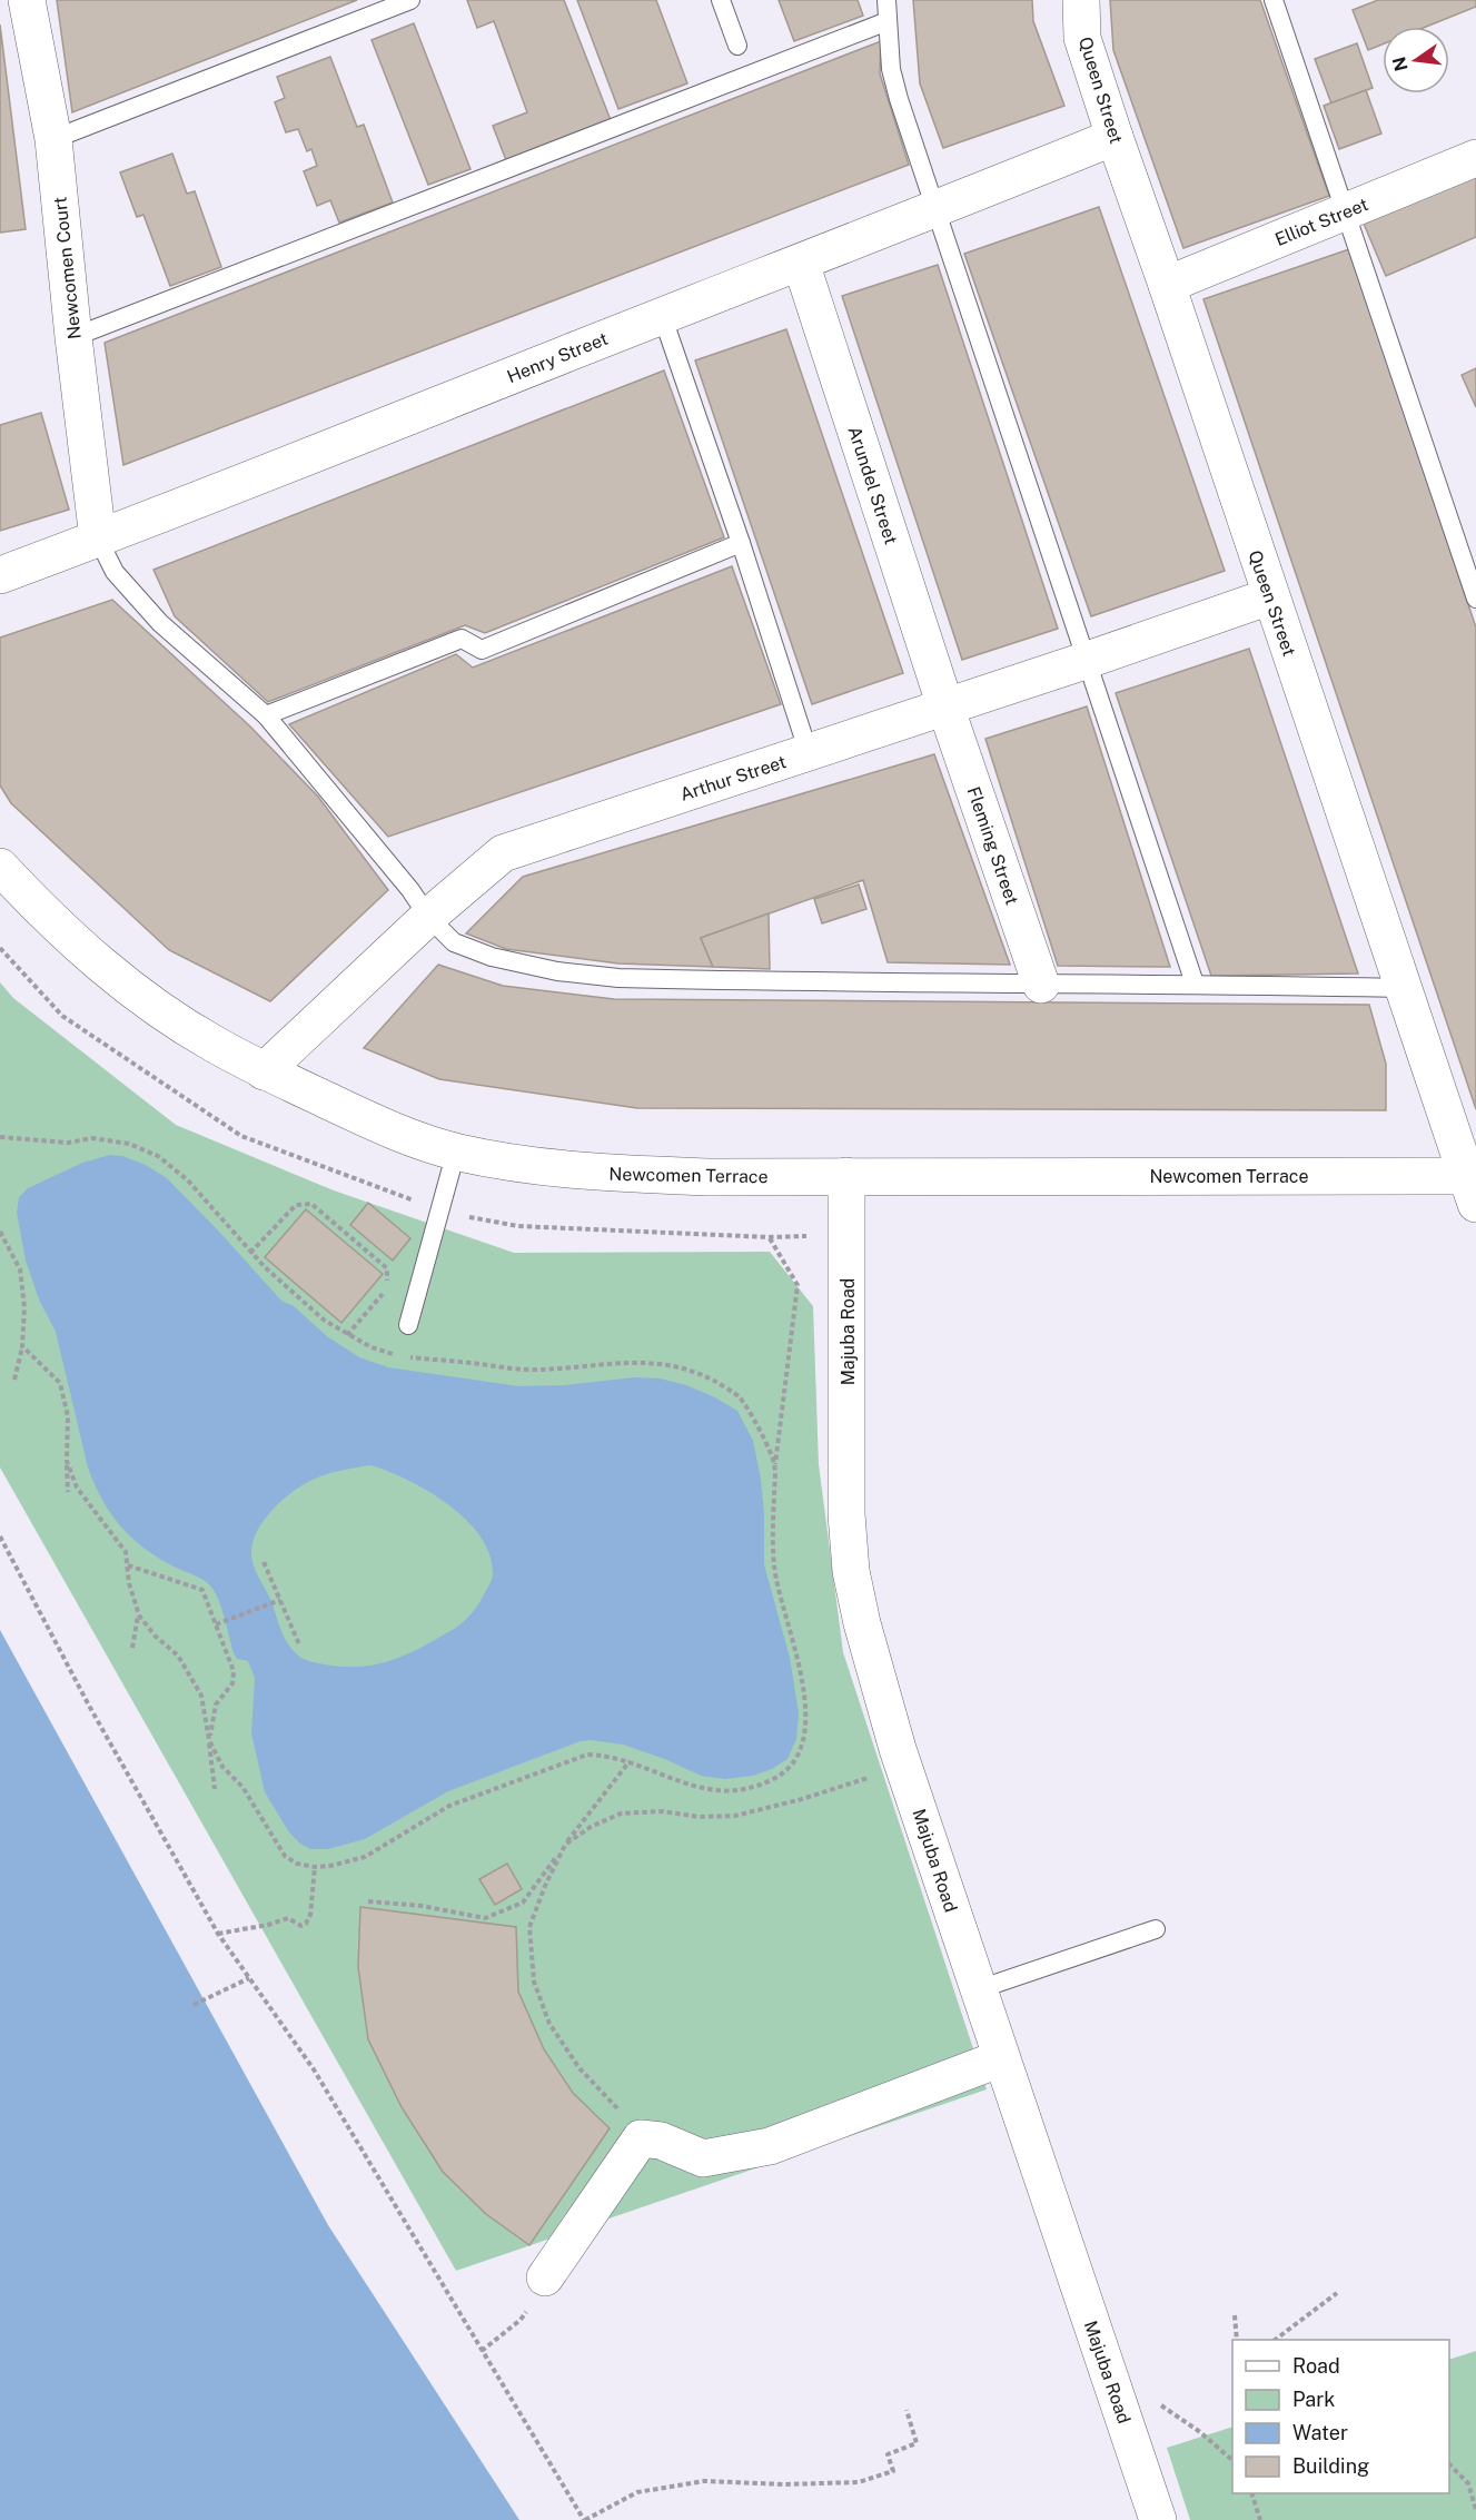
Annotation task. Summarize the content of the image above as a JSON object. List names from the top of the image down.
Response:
{
  "streets": {
    "street": [
      "Queen Street",
      "Elliot Street",
      "Newcomen Court",
      "Henry Street",
      "Arundel Street",
      "Arthur Street",
      "Fleming Street",
      "Newcomen Terrace",
      "Majuba Road"
    ]
  },
  "crossings": [
    ["Queen Street", "Elliot Street"],
    ["Queen Street", "Henry Street"],
    ["Queen Street", "Arthur Street"],
    ["Queen Street", "Newcomen Terrace"],
    ["Newcomen Court", "Henry Street"],
    ["Henry Street", "Arundel Street"],
    ["Arundel Street", "Arthur Street"],
    ["Arundel Street", "Fleming Street"],
    ["Arthur Street", "Fleming Street"],
    ["Arthur Street", "Newcomen Terrace"],
    ["Newcomen Terrace", "Majuba Road"]
  ],
  "legend": [
    "Road",
    "Park",
    "Water",
    "Building"
  ],
  "north": "left"
}
